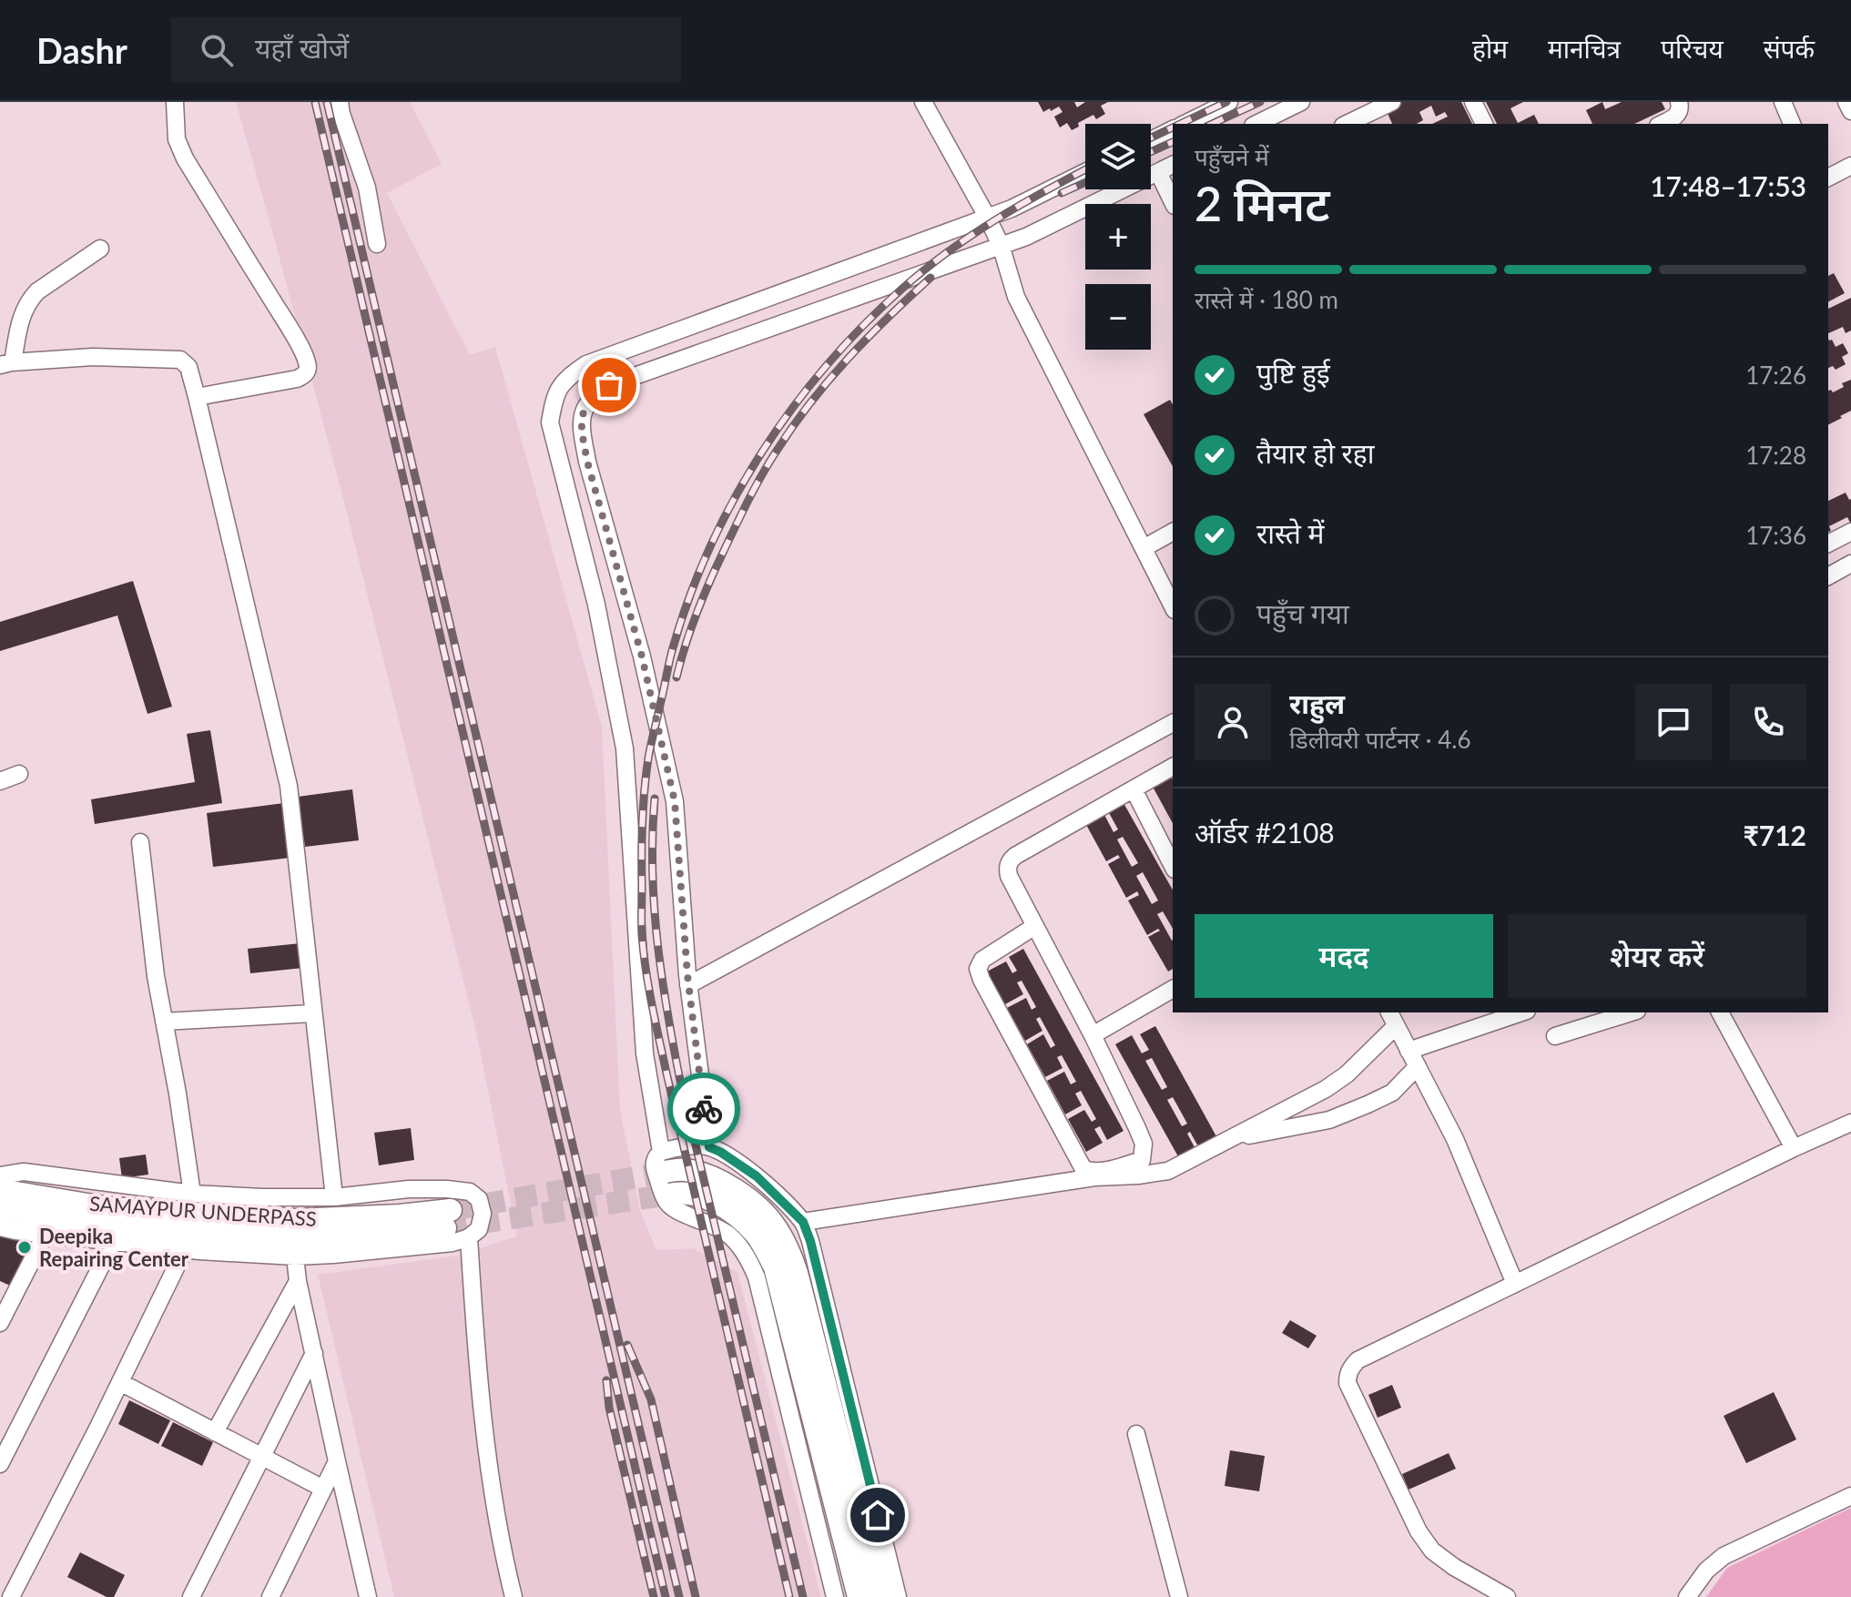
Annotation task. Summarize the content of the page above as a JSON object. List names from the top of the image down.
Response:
{
  "streets": {
    "main road": ["SAMAYPUR UNDERPASS"]
  },
  "places": ["Deepika Repairing Center"],
  "page": {
    "header": "Dashr",
    "search": "यहाँ खोजें",
    "nav": [
      "होम",
      "मानचित्र",
      "परिचय",
      "संपर्क"
    ],
    "map_buttons": ["+", "−"],
    "heading": ["2 मिनट", "पहुँचने में", "17:48–17:53"],
    "panel": [
      "राहुल",
      "डिलीवरी पार्टनर · 4.6",
      "ऑर्डर #2108",
      "₹712"
    ],
    "bar": "रास्ते में · 180 m",
    "list": [
      ["पुष्टि हुई", "17:26"],
      ["तैयार हो रहा", "17:28"],
      ["रास्ते में", "17:36"],
      "पहुँच गया"
    ],
    "buttons": ["मदद", "शेयर करें"]
  }
}
